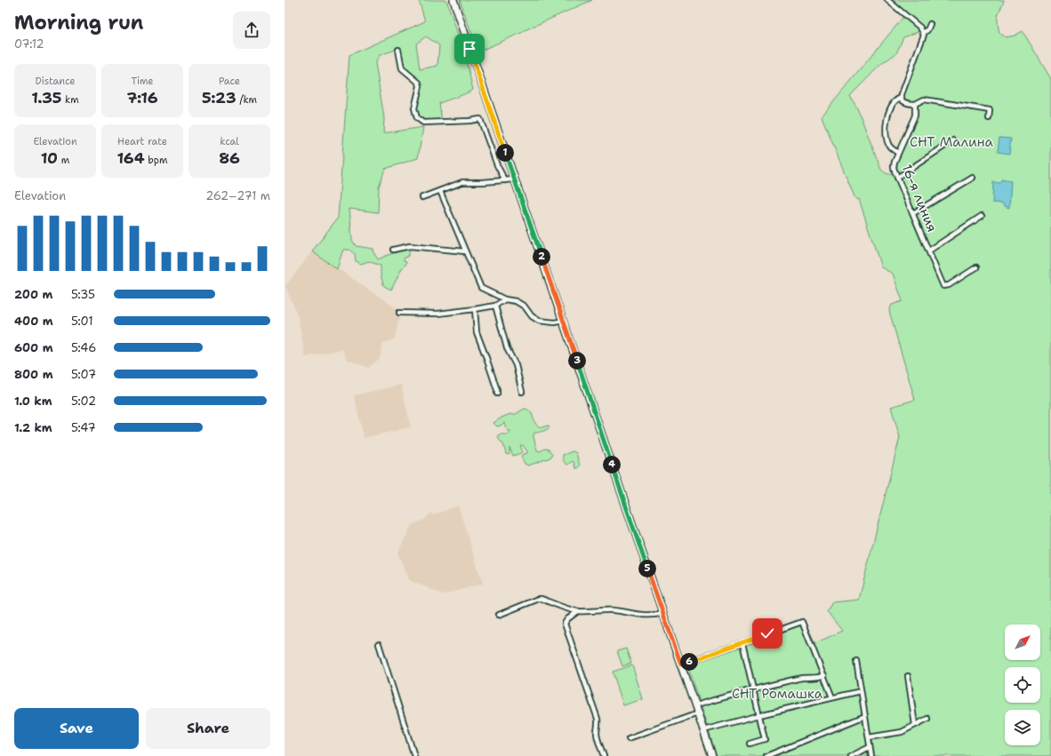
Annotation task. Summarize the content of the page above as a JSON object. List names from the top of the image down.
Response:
{
  "streets": {
    "street": ["16-я линия"]
  },
  "parks": ["СНТ Малина", "СНТ Ромашка"],
  "north": "top right",
  "page": {
    "heading": ["Morning run", "07:12"],
    "stats": [
      ["Distance", "1.35 km"],
      ["Time", "7:16"],
      ["Pace", "5:23 /km"],
      ["Elevation", "10 m"],
      ["Heart rate", "164 bpm"],
      ["kcal", "86"]
    ],
    "pins": [
      "1",
      "2",
      "3",
      "4",
      "5",
      "6"
    ],
    "chart": ["Elevation", "262–271 m"],
    "list": [
      {
        "name": "200 m",
        "note": "5:35"
      },
      {
        "name": "400 m",
        "note": "5:01"
      },
      {
        "name": "600 m",
        "note": "5:46"
      },
      {
        "name": "800 m",
        "note": "5:07"
      },
      {
        "name": "1.0 km",
        "note": "5:02"
      },
      {
        "name": "1.2 km",
        "note": "5:47"
      }
    ],
    "buttons": ["Save", "Share"]
  }
}
